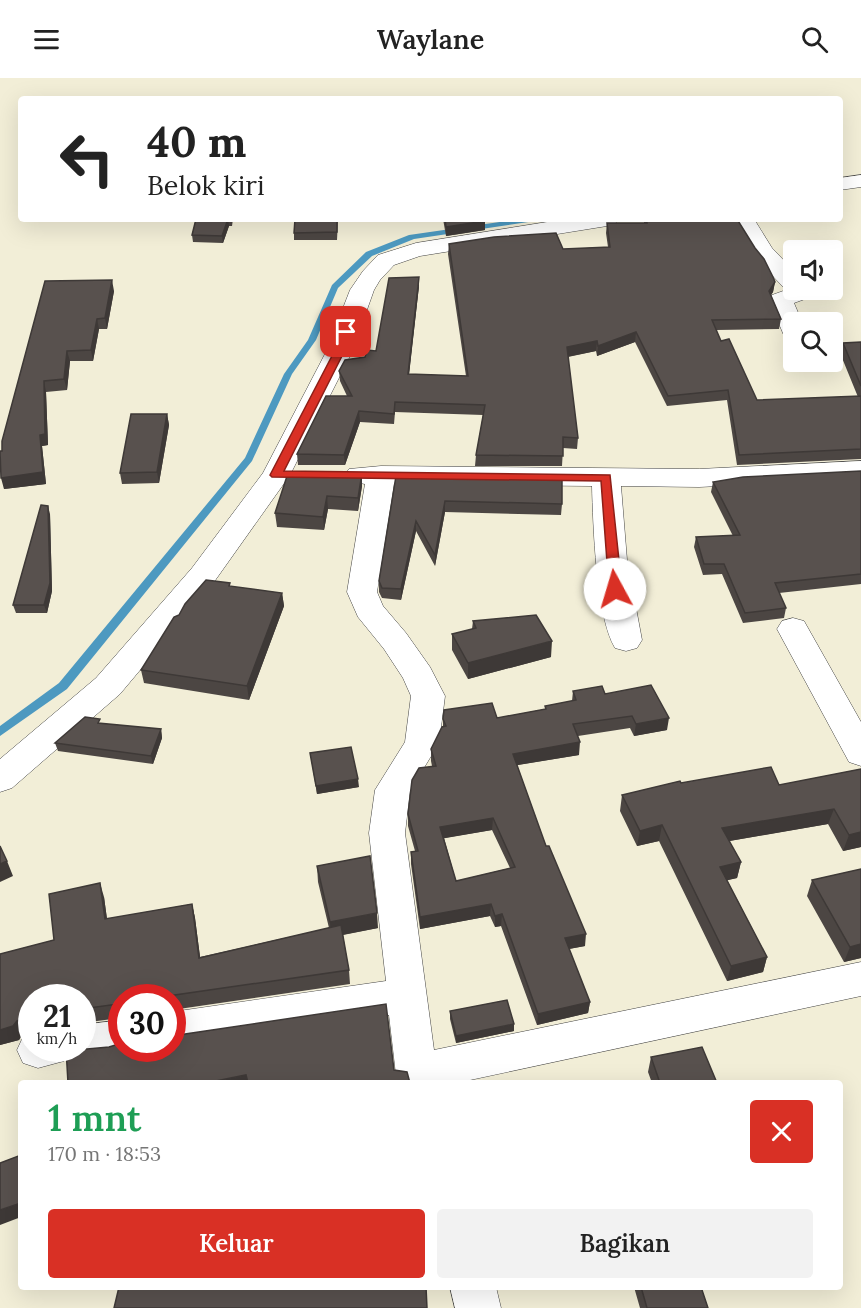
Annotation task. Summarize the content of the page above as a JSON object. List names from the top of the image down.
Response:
{
  "page": {
    "header": "Waylane",
    "turn": ["40 m", "Belok kiri"],
    "speed": "21 km/h",
    "limit": "30",
    "heading": ["1 mnt", "170 m · 18:53"],
    "buttons": ["Keluar", "Bagikan"]
  }
}
